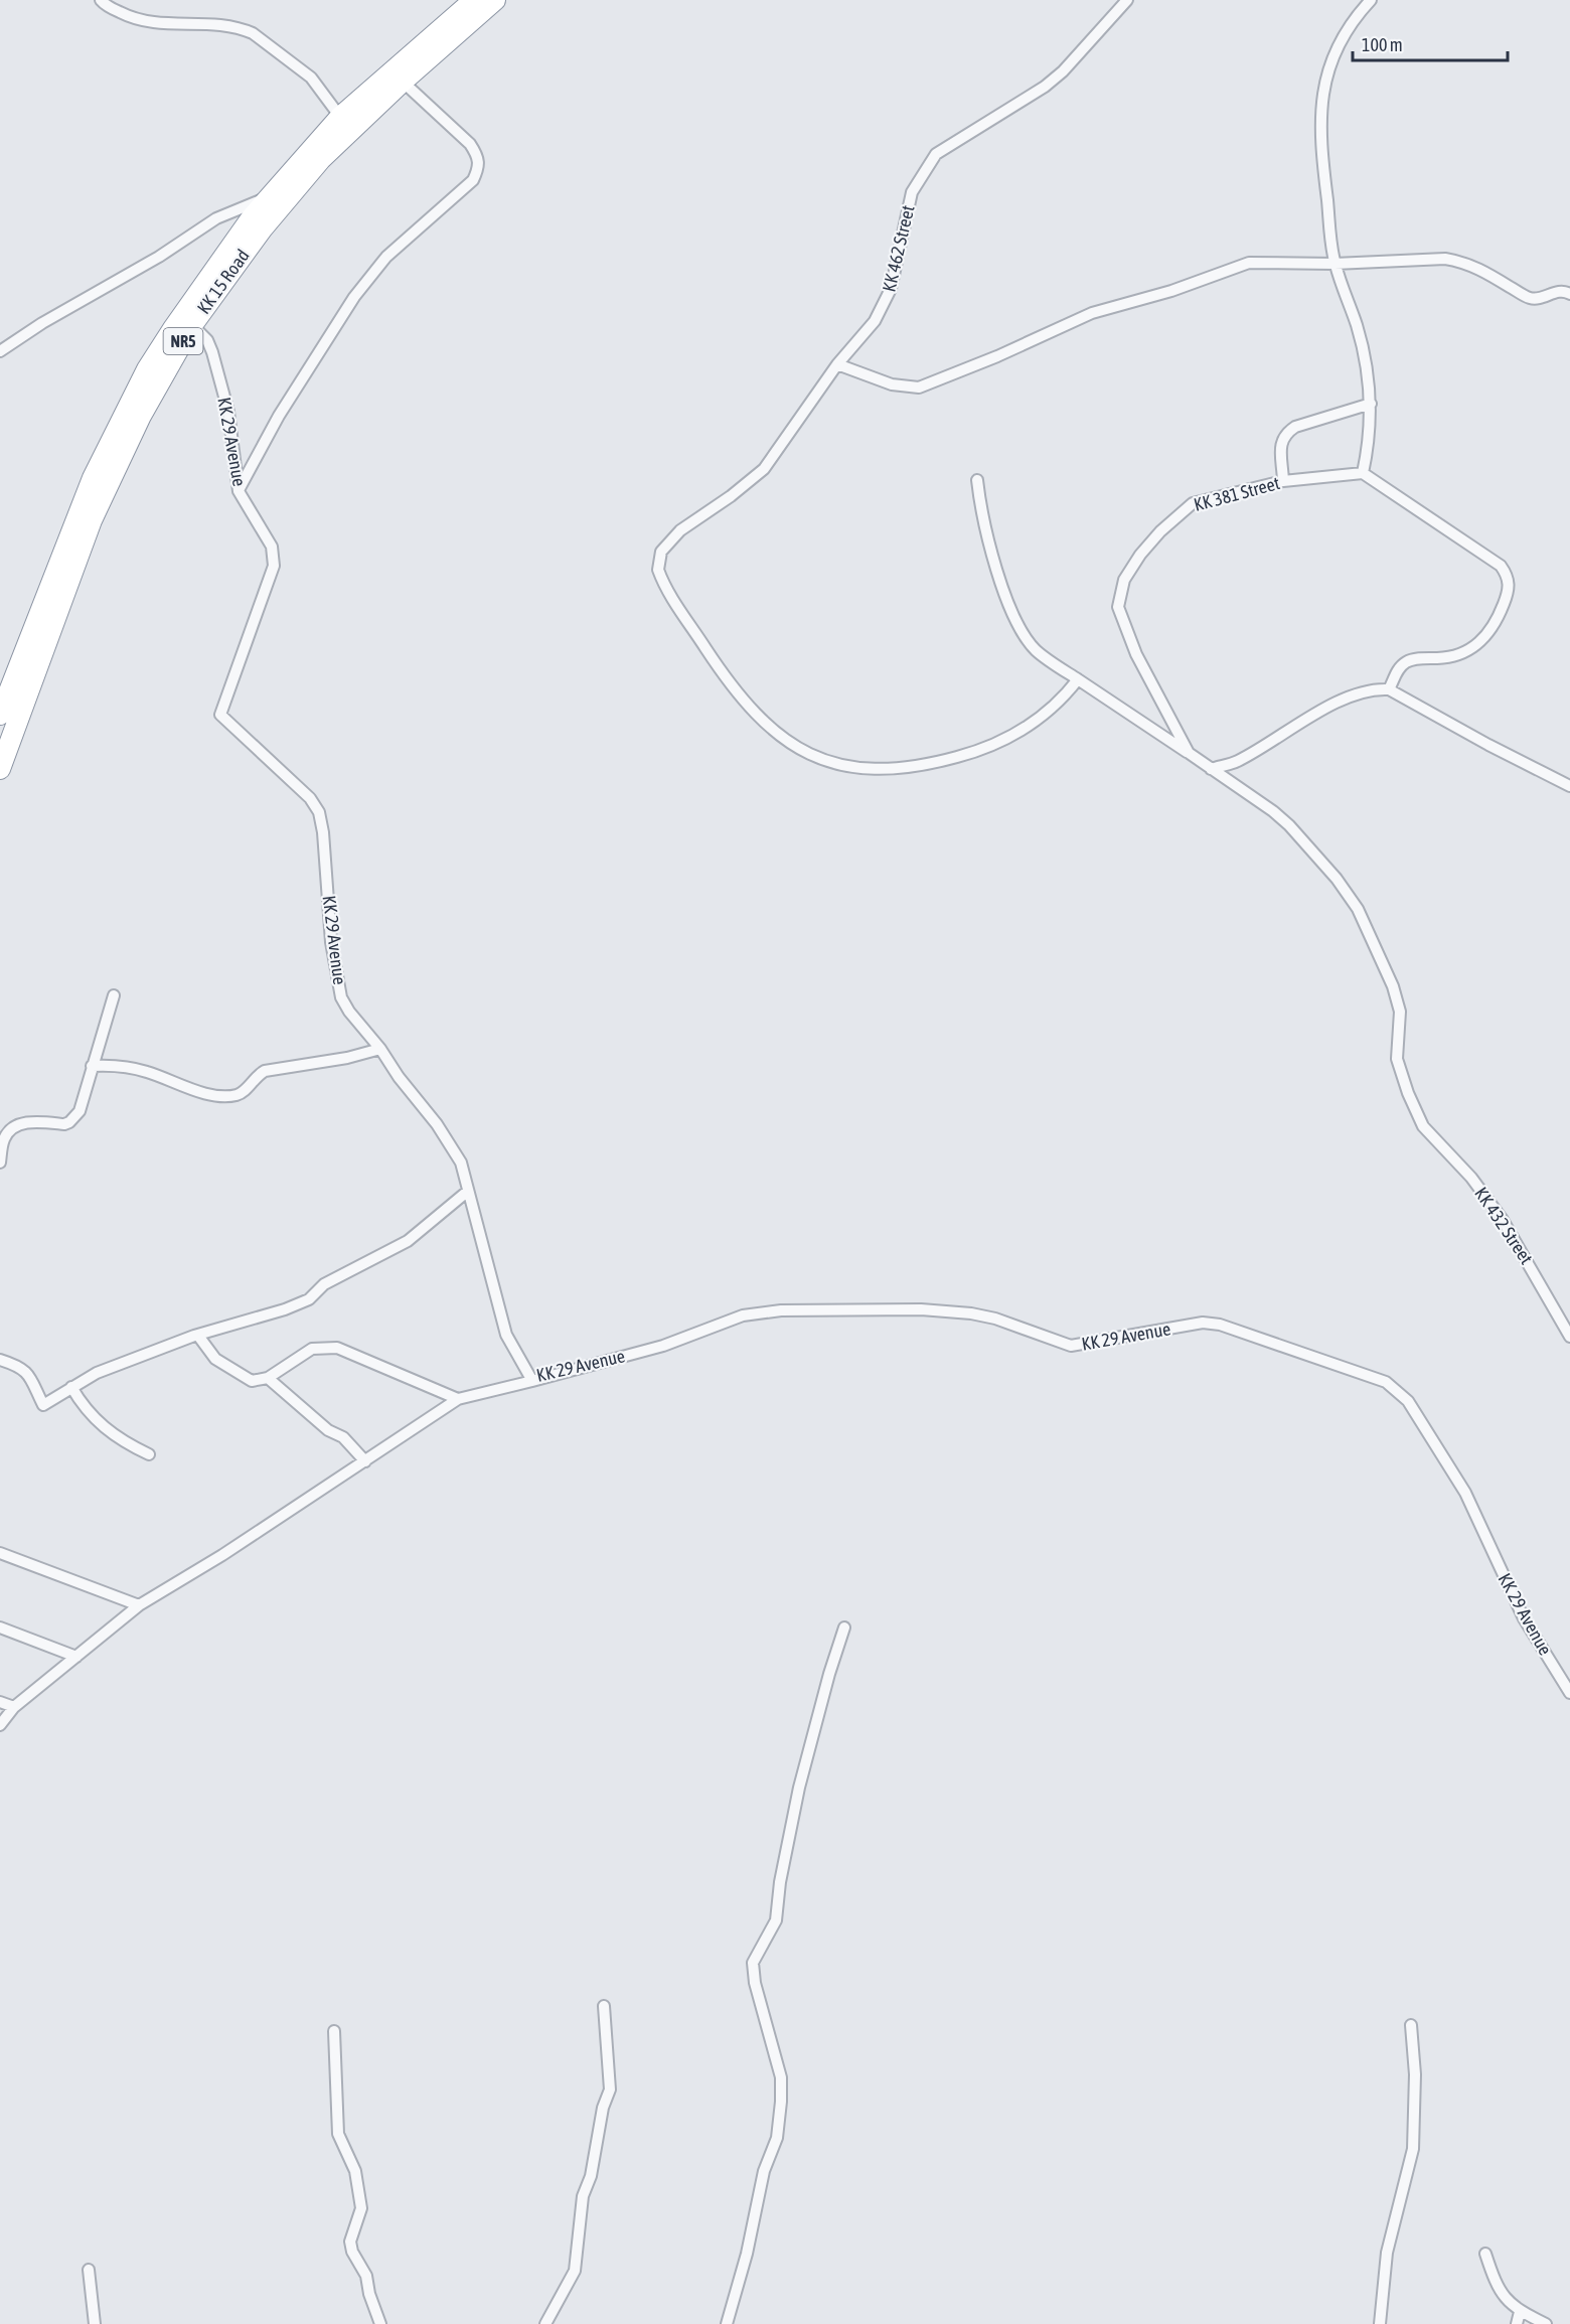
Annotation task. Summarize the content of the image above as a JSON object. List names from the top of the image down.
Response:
{
  "streets": {
    "highway": ["KK 15 Road", "NR5"],
    "street": [
      "KK 462 Street",
      "KK 29 Avenue",
      "KK 381 Street",
      "KK 432 Street"
    ]
  },
  "crossings": [
    ["KK 15 Road", "KK 29 Avenue"],
    ["KK 381 Street", "KK 432 Street"]
  ],
  "scale_bar": "100 m"
}
